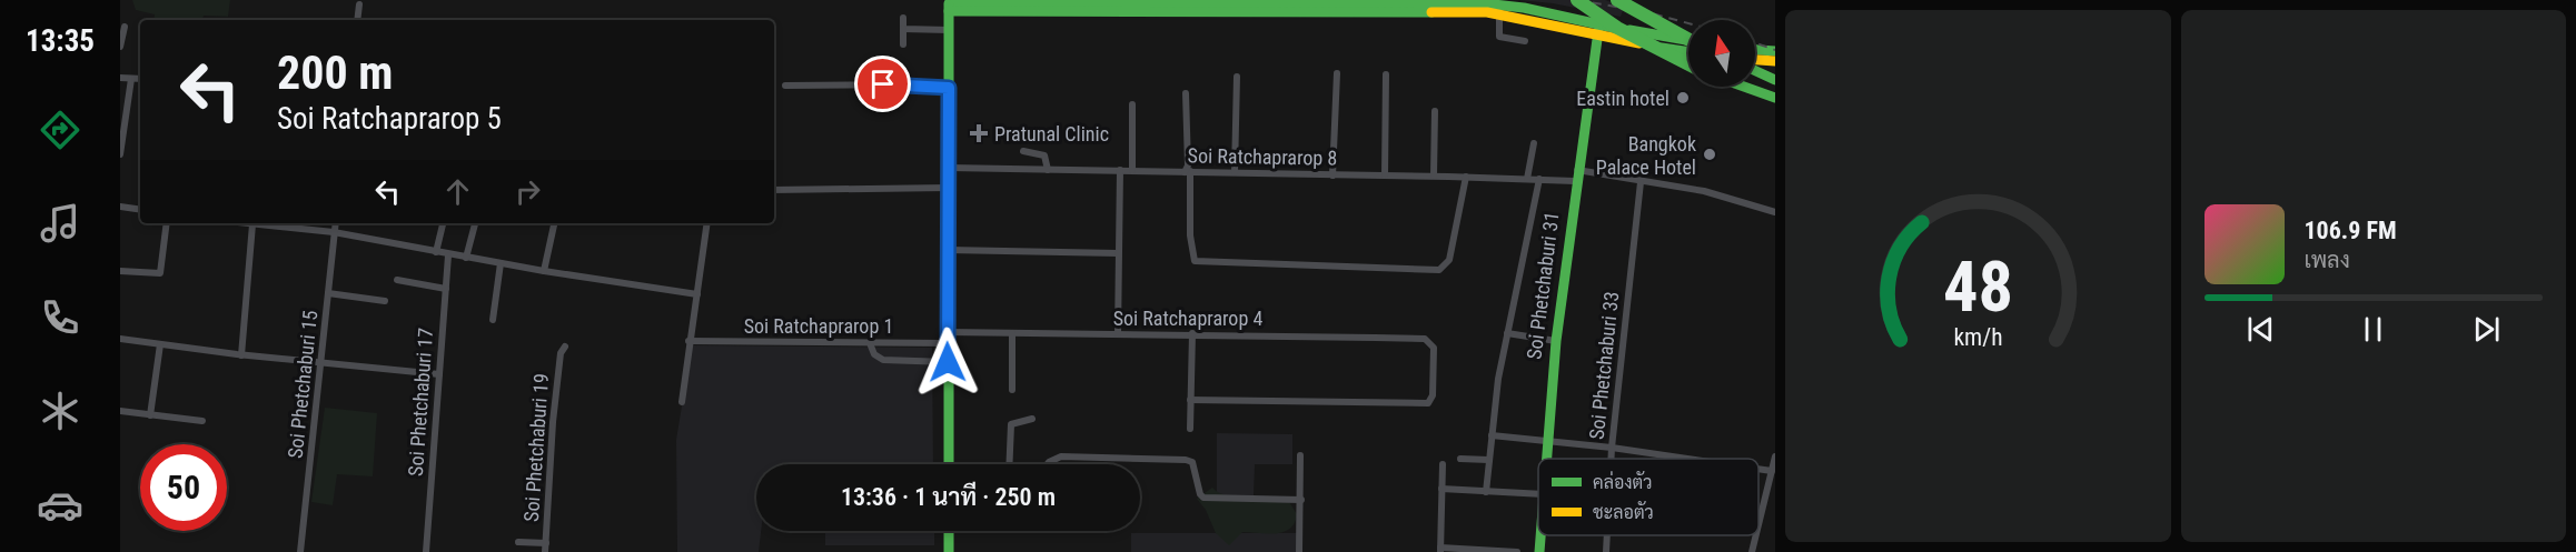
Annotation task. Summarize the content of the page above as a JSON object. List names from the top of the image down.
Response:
{
  "streets": {
    "main road": ["Soi Phetchaburi 31"],
    "street": [
      "Soi Ratchaprarop 8",
      "Soi Ratchaprarop 4",
      "Soi Ratchaprarop 1",
      "Soi Phetchaburi 33",
      "Soi Phetchaburi 15",
      "Soi Phetchaburi 17",
      "Soi Phetchaburi 19"
    ]
  },
  "crossings": [
    ["Soi Ratchaprarop 8", "Soi Phetchaburi 31"],
    ["Soi Ratchaprarop 8", "Soi Phetchaburi 33"],
    ["Soi Ratchaprarop 4", "Soi Ratchaprarop 1"]
  ],
  "places": {
    "other": ["Eastin hotel", "Bangkok Palace Hotel"],
    "health": ["Pratunal Clinic"]
  },
  "legend": ["คล่องตัว", "ชะลอตัว"],
  "north": "top",
  "page": {
    "tabs": "13:35",
    "turn": ["200 m", "Soi Ratchaprarop 5"],
    "song": ["106.9 FM", "เพลง"],
    "limit": "50",
    "trip": "13:36 · 1 นาที · 250 m",
    "gauge": ["48", "km/h"]
  }
}
